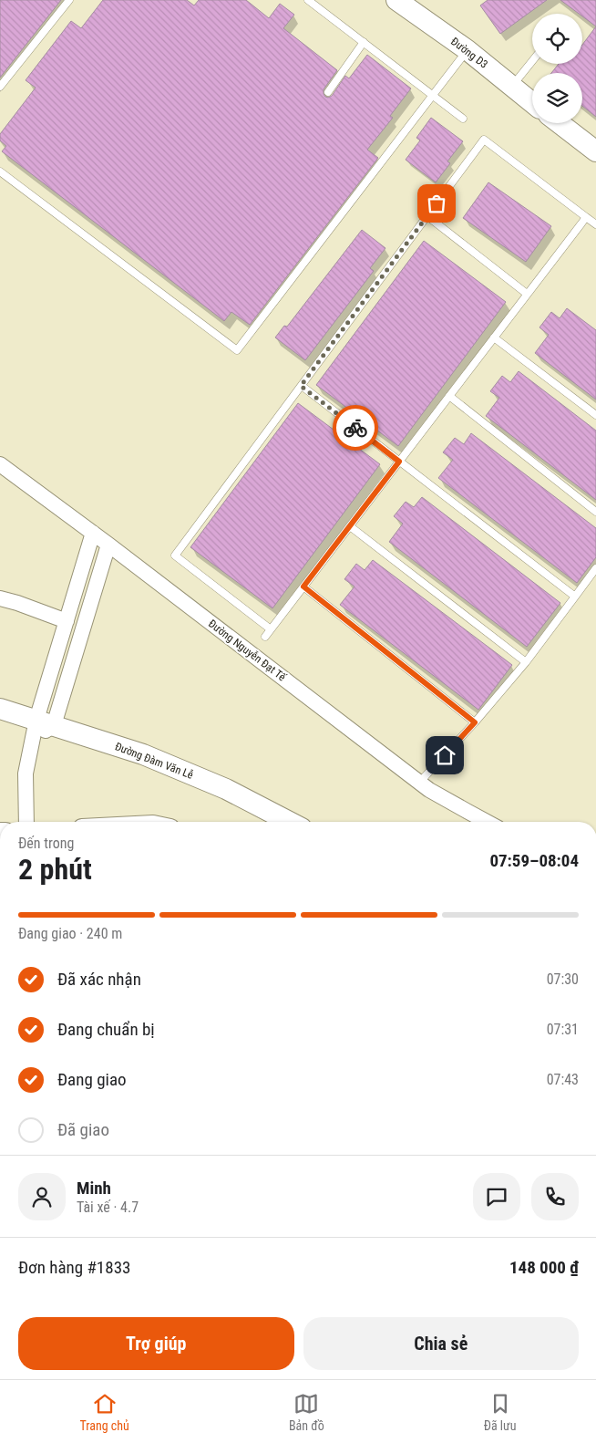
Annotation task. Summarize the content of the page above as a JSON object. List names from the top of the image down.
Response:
{
  "streets": {
    "main road": ["Đường D3", "Đường Đàm Văn Lễ"],
    "street": ["Đường Nguyễn Đạt Tế"]
  },
  "page": {
    "heading": ["2 phút", "Đến trong", "07:59–08:04"],
    "panel": [
      "Minh",
      "Tài xế · 4.7",
      "Đơn hàng #1833",
      "148 000 ₫"
    ],
    "bar": "Đang giao · 240 m",
    "list": [
      ["Đã xác nhận", "07:30"],
      ["Đang chuẩn bị", "07:31"],
      ["Đang giao", "07:43"],
      "Đã giao"
    ],
    "buttons": ["Trợ giúp", "Chia sẻ"],
    "tabs": ["Trang chủ", "Bản đồ", "Đã lưu"]
  }
}
